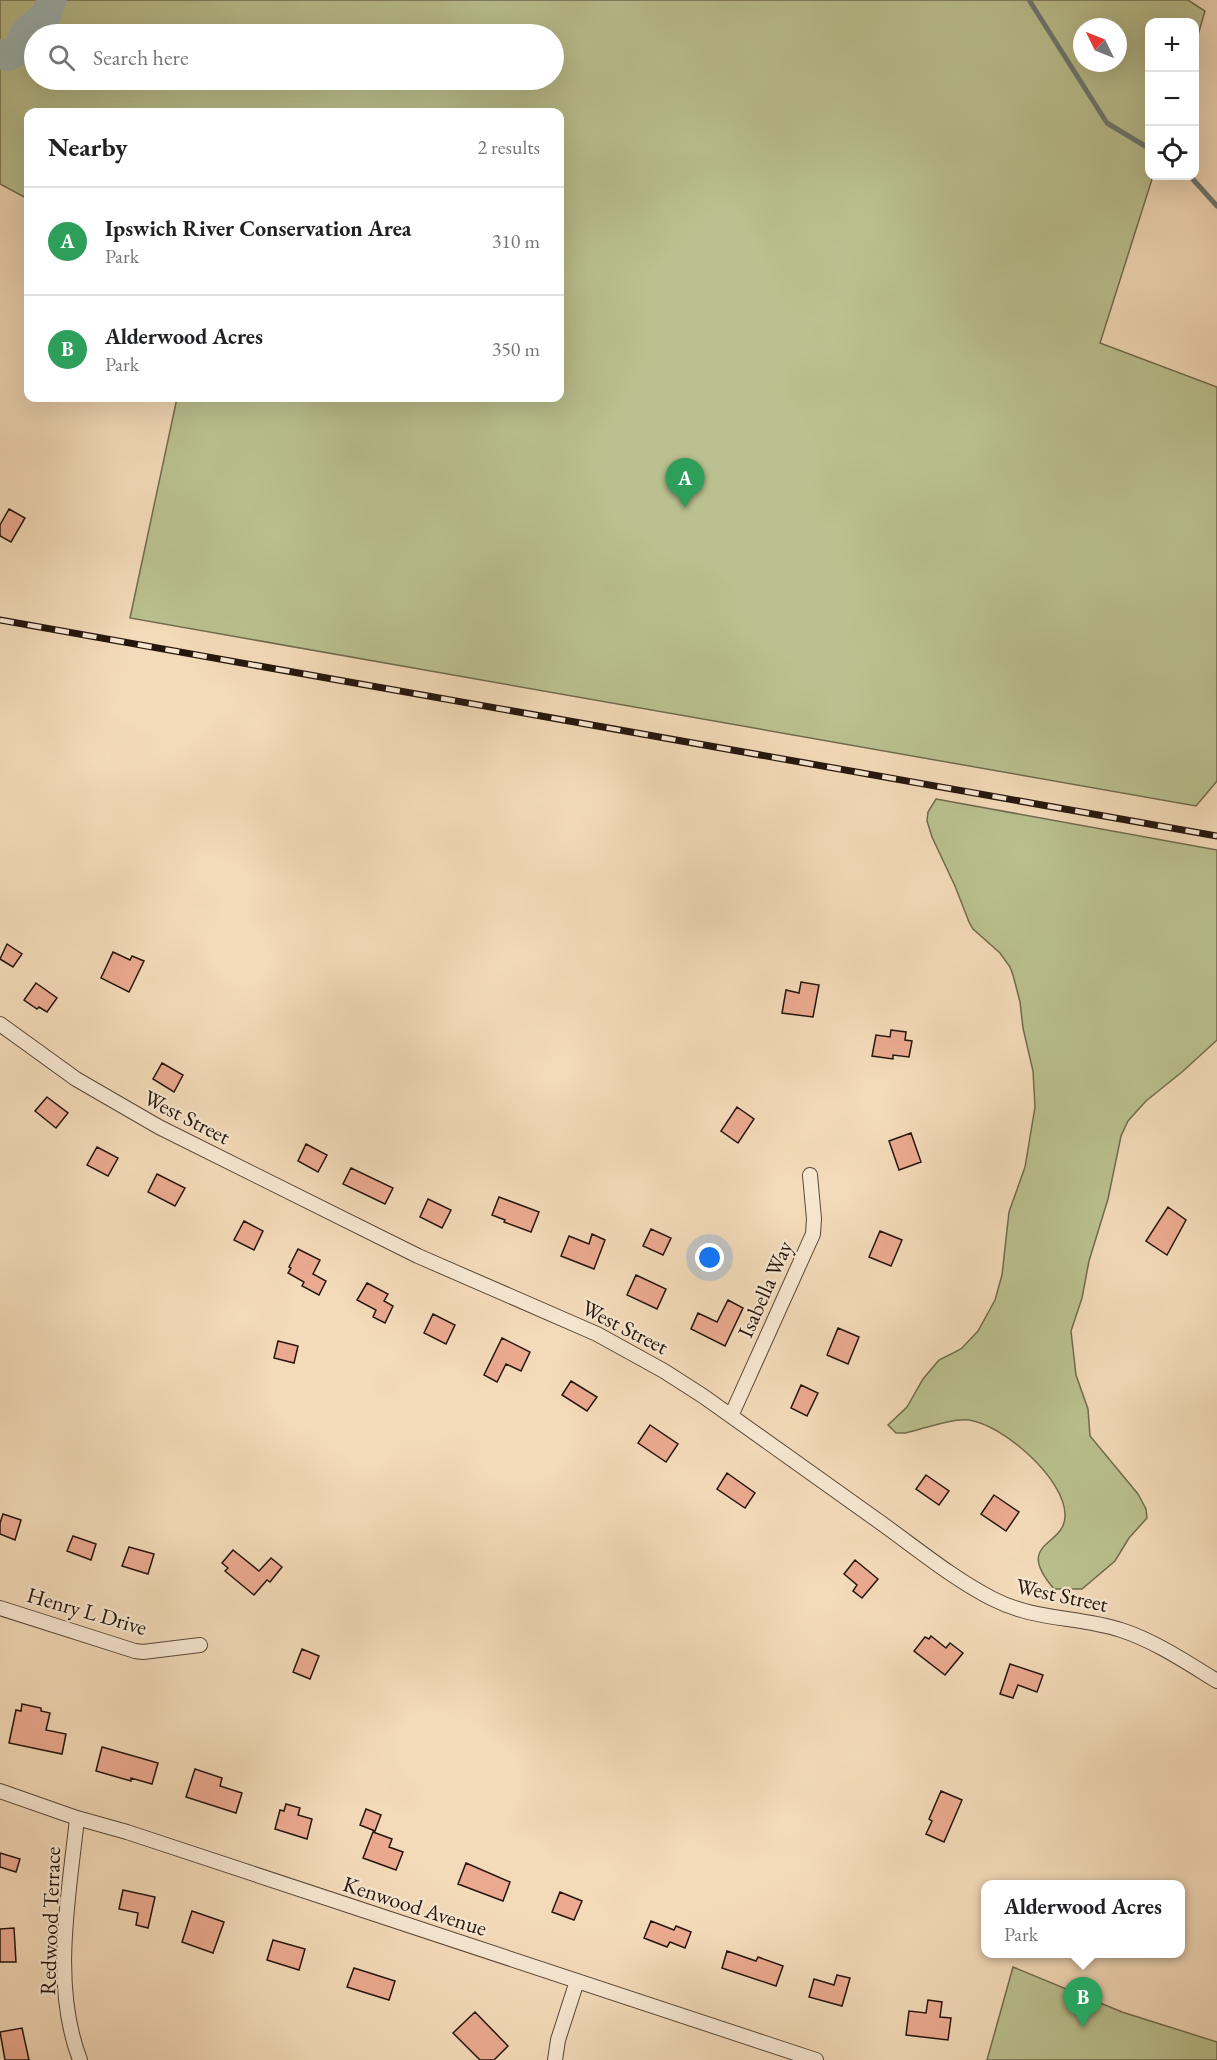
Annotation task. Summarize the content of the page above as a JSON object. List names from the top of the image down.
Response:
{
  "streets": {
    "street": [
      "West Street",
      "Isabella Way",
      "Henry L Drive",
      "Kenwood Avenue",
      "Redwood Terrace"
    ]
  },
  "crossings": [
    ["West Street", "Isabella Way"],
    ["Kenwood Avenue", "Redwood Terrace"]
  ],
  "north": "top left",
  "page": {
    "map_buttons": ["+", "−"],
    "search": "Search here",
    "heading": ["Nearby", "2 results"],
    "list": [
      {
        "mark": "A",
        "name": "Ipswich River Conservation Area",
        "note": "Park",
        "value": "310 m"
      },
      {
        "mark": "B",
        "name": "Alderwood Acres",
        "note": "Park",
        "value": "350 m"
      }
    ],
    "pins": ["A", "B"],
    "popup": ["Alderwood Acres", "Park"]
  }
}
